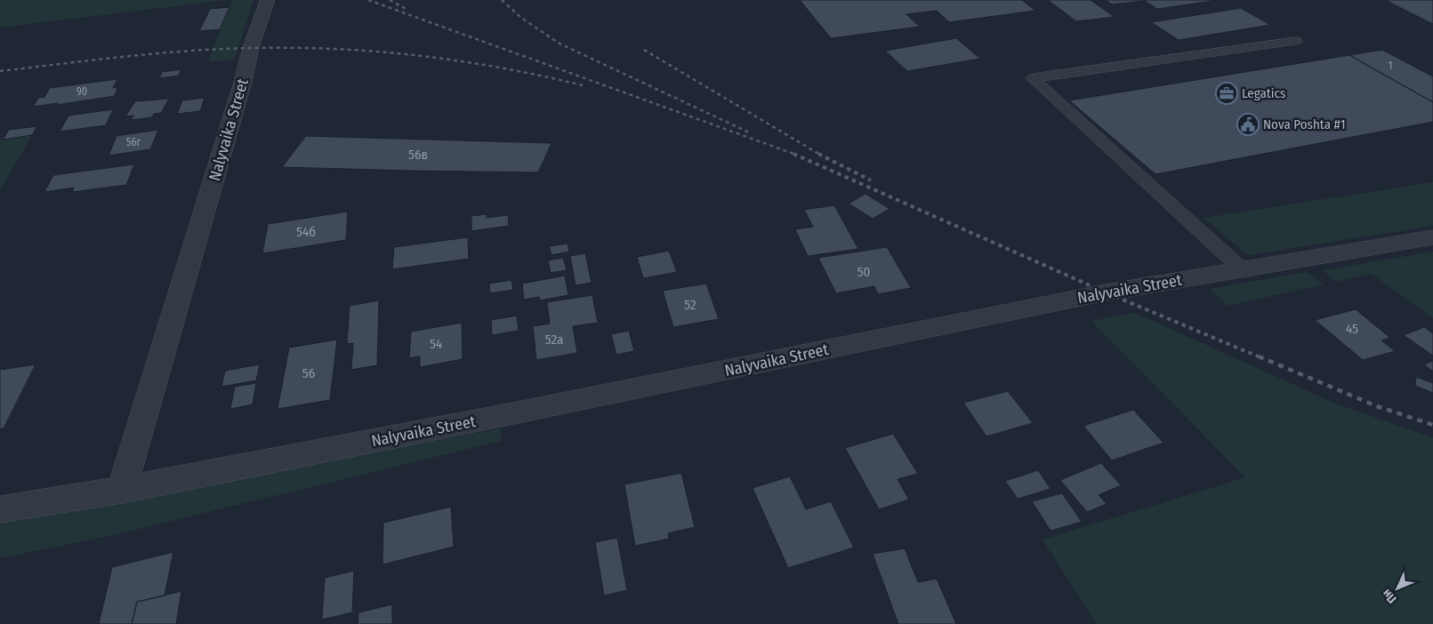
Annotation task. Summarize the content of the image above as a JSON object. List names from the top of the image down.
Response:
{
  "streets": {
    "street": ["Nalyvaika Street"]
  },
  "places": {
    "office": ["Legatics"],
    "public building": ["Nova Poshta #1"]
  },
  "house_numbers": [
    "1",
    "90",
    "56г",
    "56в",
    "54б",
    "50",
    "52",
    "45",
    "52а",
    "54",
    "56"
  ],
  "north": "bottom left"
}
